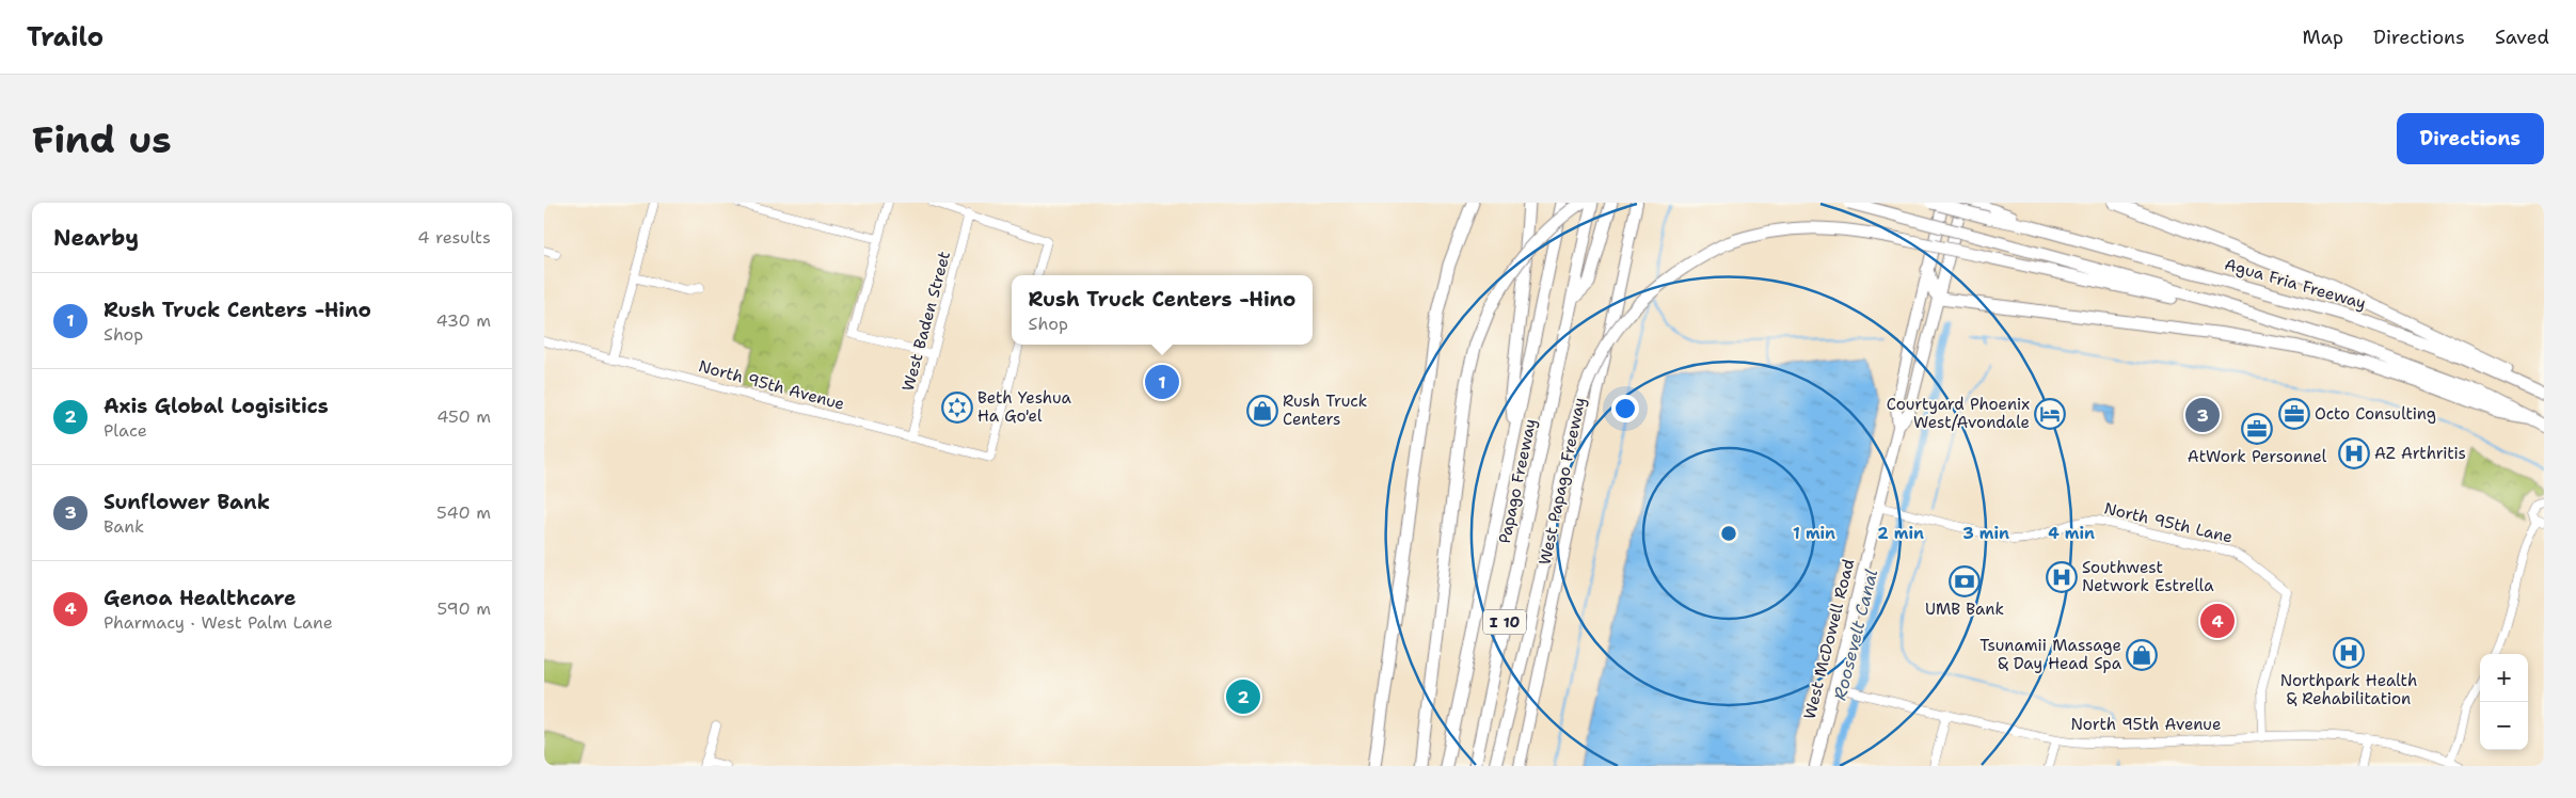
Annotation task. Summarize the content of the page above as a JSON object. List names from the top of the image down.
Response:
{
  "streets": {
    "highway": ["Agua Fria Freeway", "Papago Freeway", "I 10"],
    "main road": ["West Papago Freeway", "West McDowell Road"],
    "street": ["West Baden Street", "North 95th Avenue", "North 95th Lane"]
  },
  "crossings": [
    ["West Baden Street", "North 95th Avenue"],
    ["North 95th Avenue", "North 95th Lane"],
    ["North 95th Avenue", "West McDowell Road"],
    ["North 95th Lane", "West McDowell Road"]
  ],
  "water": ["Roosevelt Canal"],
  "places": {
    "synagogue": ["Beth Yeshua Ha Go'el"],
    "shop": ["Rush Truck Centers", "Tsunamii Massage & Day Head Spa"],
    "hotel": ["Courtyard Phoenix West/Avondale"],
    "office": ["Octo Consulting", "AtWork Personnel"],
    "hospital": ["AZ Arthritis", "Southwest Network Estrella", "Northpark Health & Rehabilitation"],
    "bank": ["UMB Bank"]
  },
  "page": {
    "header": "Trailo",
    "nav": ["Map", "Directions", "Saved"],
    "buttons": "Directions",
    "title": "Find us",
    "heading": ["Nearby", "4 results"],
    "list": [
      {
        "mark": "1",
        "name": "Rush Truck Centers -Hino",
        "note": "Shop",
        "value": "430 m"
      },
      {
        "mark": "2",
        "name": "Axis Global Logisitics",
        "note": "Place",
        "value": "450 m"
      },
      {
        "mark": "3",
        "name": "Sunflower Bank",
        "note": "Bank",
        "value": "540 m"
      },
      {
        "mark": "4",
        "name": "Genoa Healthcare",
        "note": "Pharmacy · West Palm Lane",
        "value": "590 m"
      }
    ],
    "popup": ["Rush Truck Centers -Hino", "Shop"],
    "pins": [
      "1",
      "3",
      "4",
      "2"
    ],
    "map_buttons": ["+", "−"]
  },
  "rings": [
    "1 min",
    "2 min",
    "3 min",
    "4 min"
  ]
}
